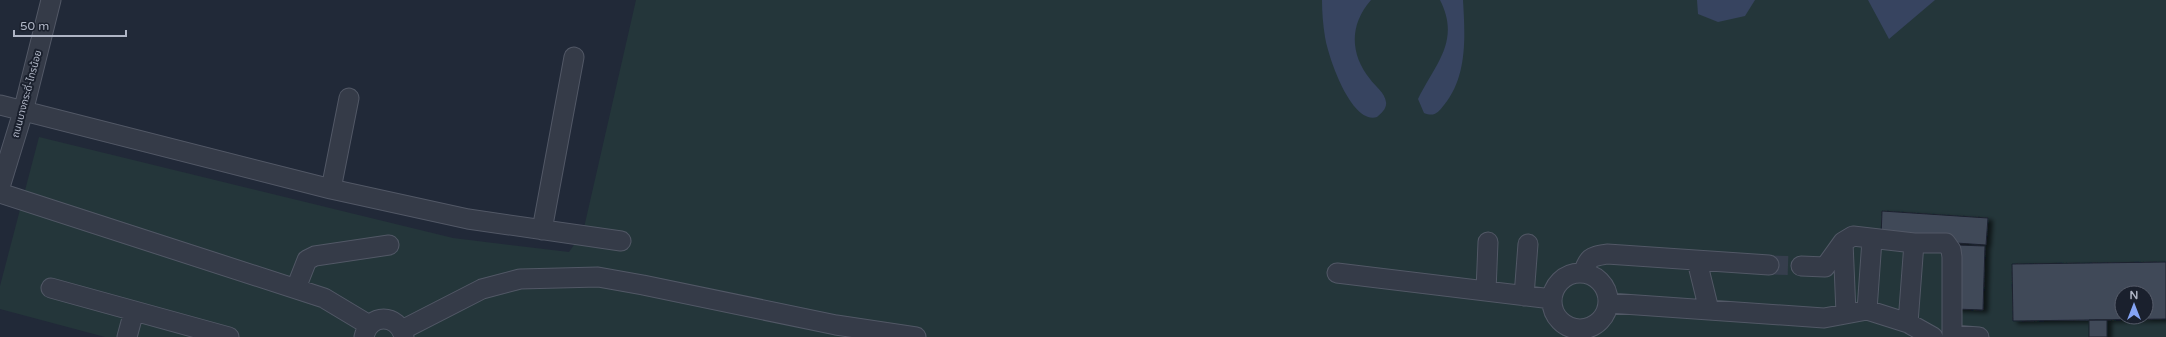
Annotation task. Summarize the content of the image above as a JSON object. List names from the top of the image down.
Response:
{
  "streets": {
    "street": ["ถนนบางกระดี่-ไทรน้อย"]
  },
  "scale_bar": "50 m",
  "north": "top"
}
